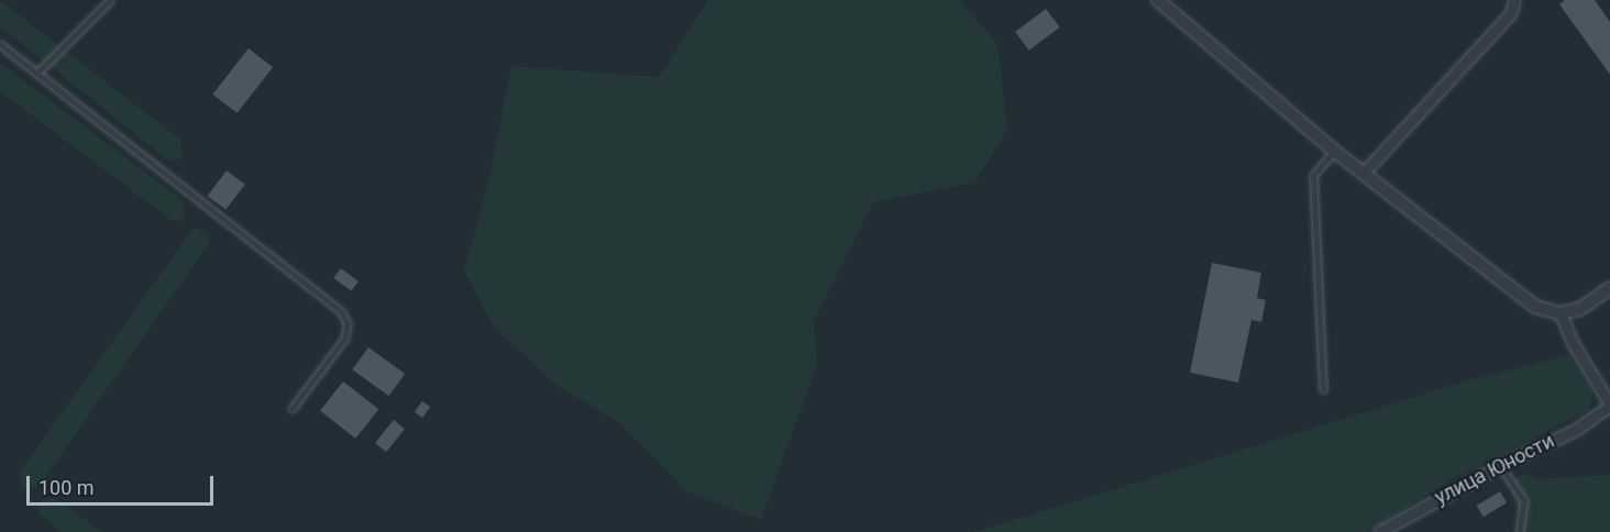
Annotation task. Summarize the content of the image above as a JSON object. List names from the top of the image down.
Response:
{
  "streets": {
    "street": ["улица Юности"]
  },
  "scale_bar": "100 m"
}
